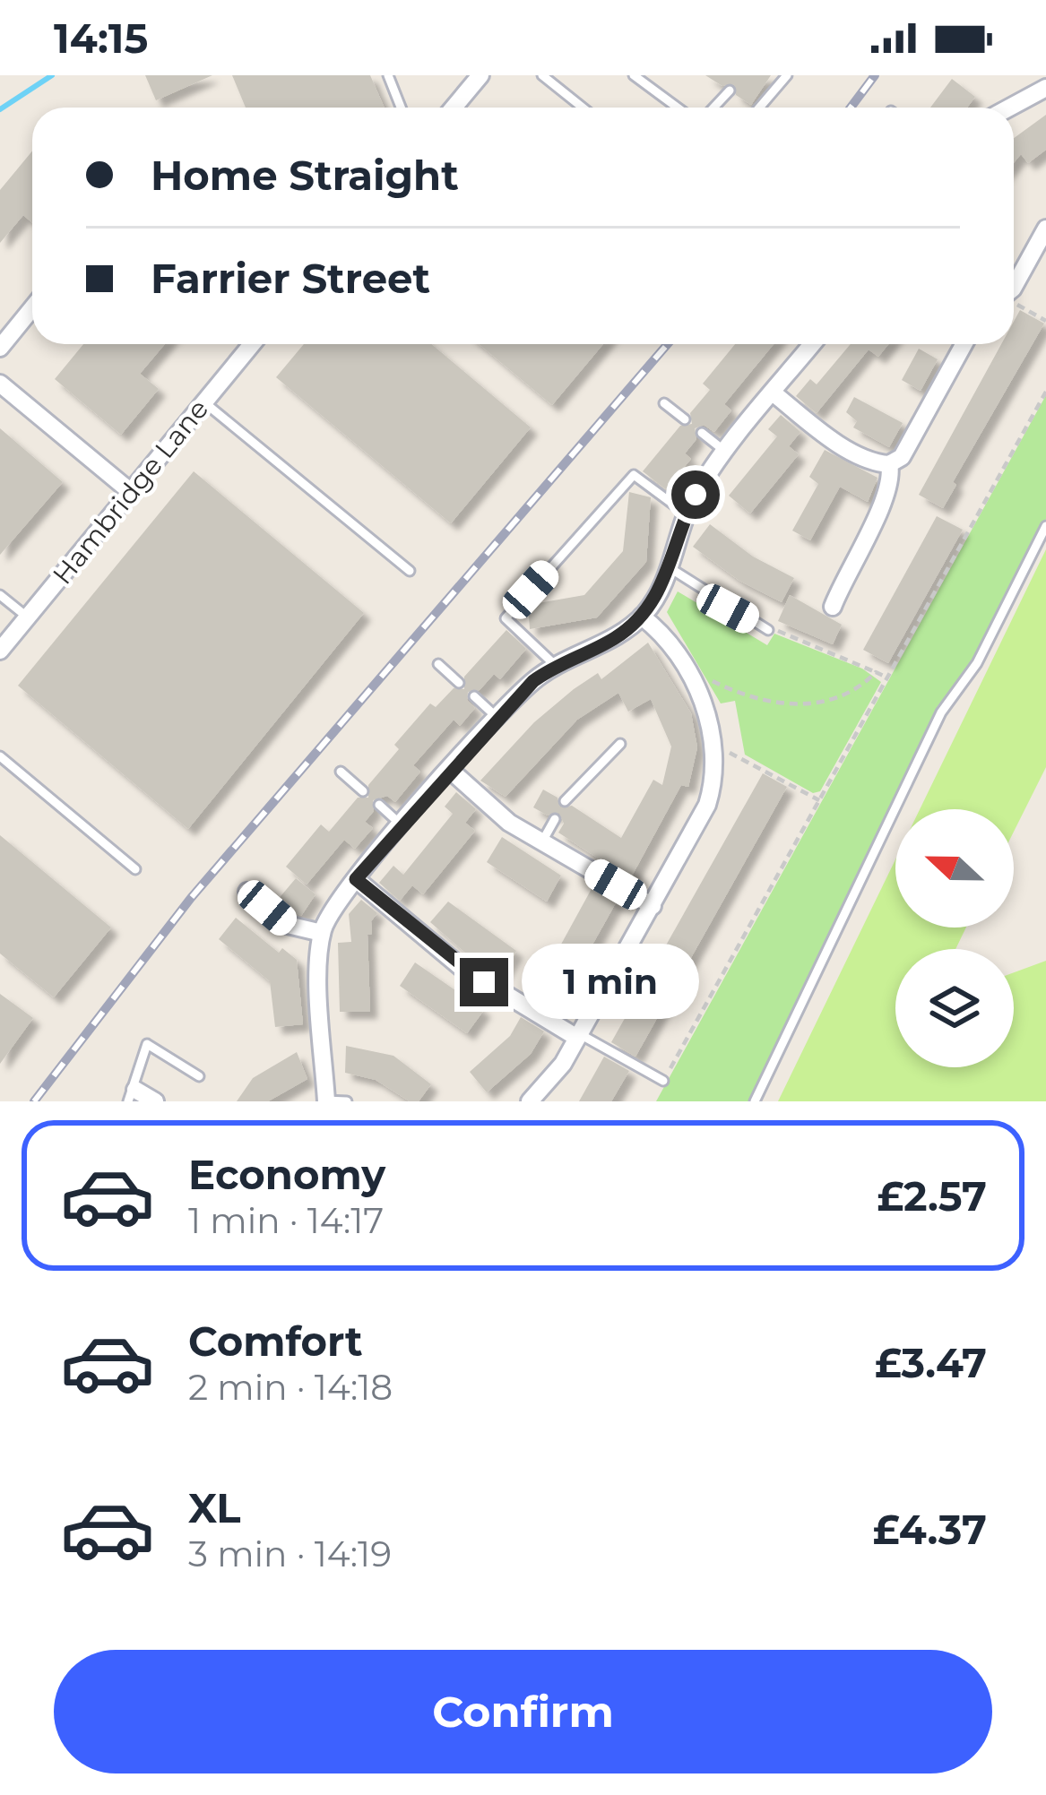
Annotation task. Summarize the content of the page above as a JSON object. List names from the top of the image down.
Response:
{
  "streets": {
    "street": ["Hambridge Lane"]
  },
  "north": "left",
  "page": {
    "status": "14:15",
    "banner": ["Home Straight", "Farrier Street"],
    "bubble": "1 min",
    "list": [
      {
        "name": "Economy",
        "note": "1 min · 14:17",
        "value": "£2.57"
      },
      {
        "name": "Comfort",
        "note": "2 min · 14:18",
        "value": "£3.47"
      },
      {
        "name": "XL",
        "note": "3 min · 14:19",
        "value": "£4.37"
      }
    ],
    "buttons": "Confirm"
  }
}
